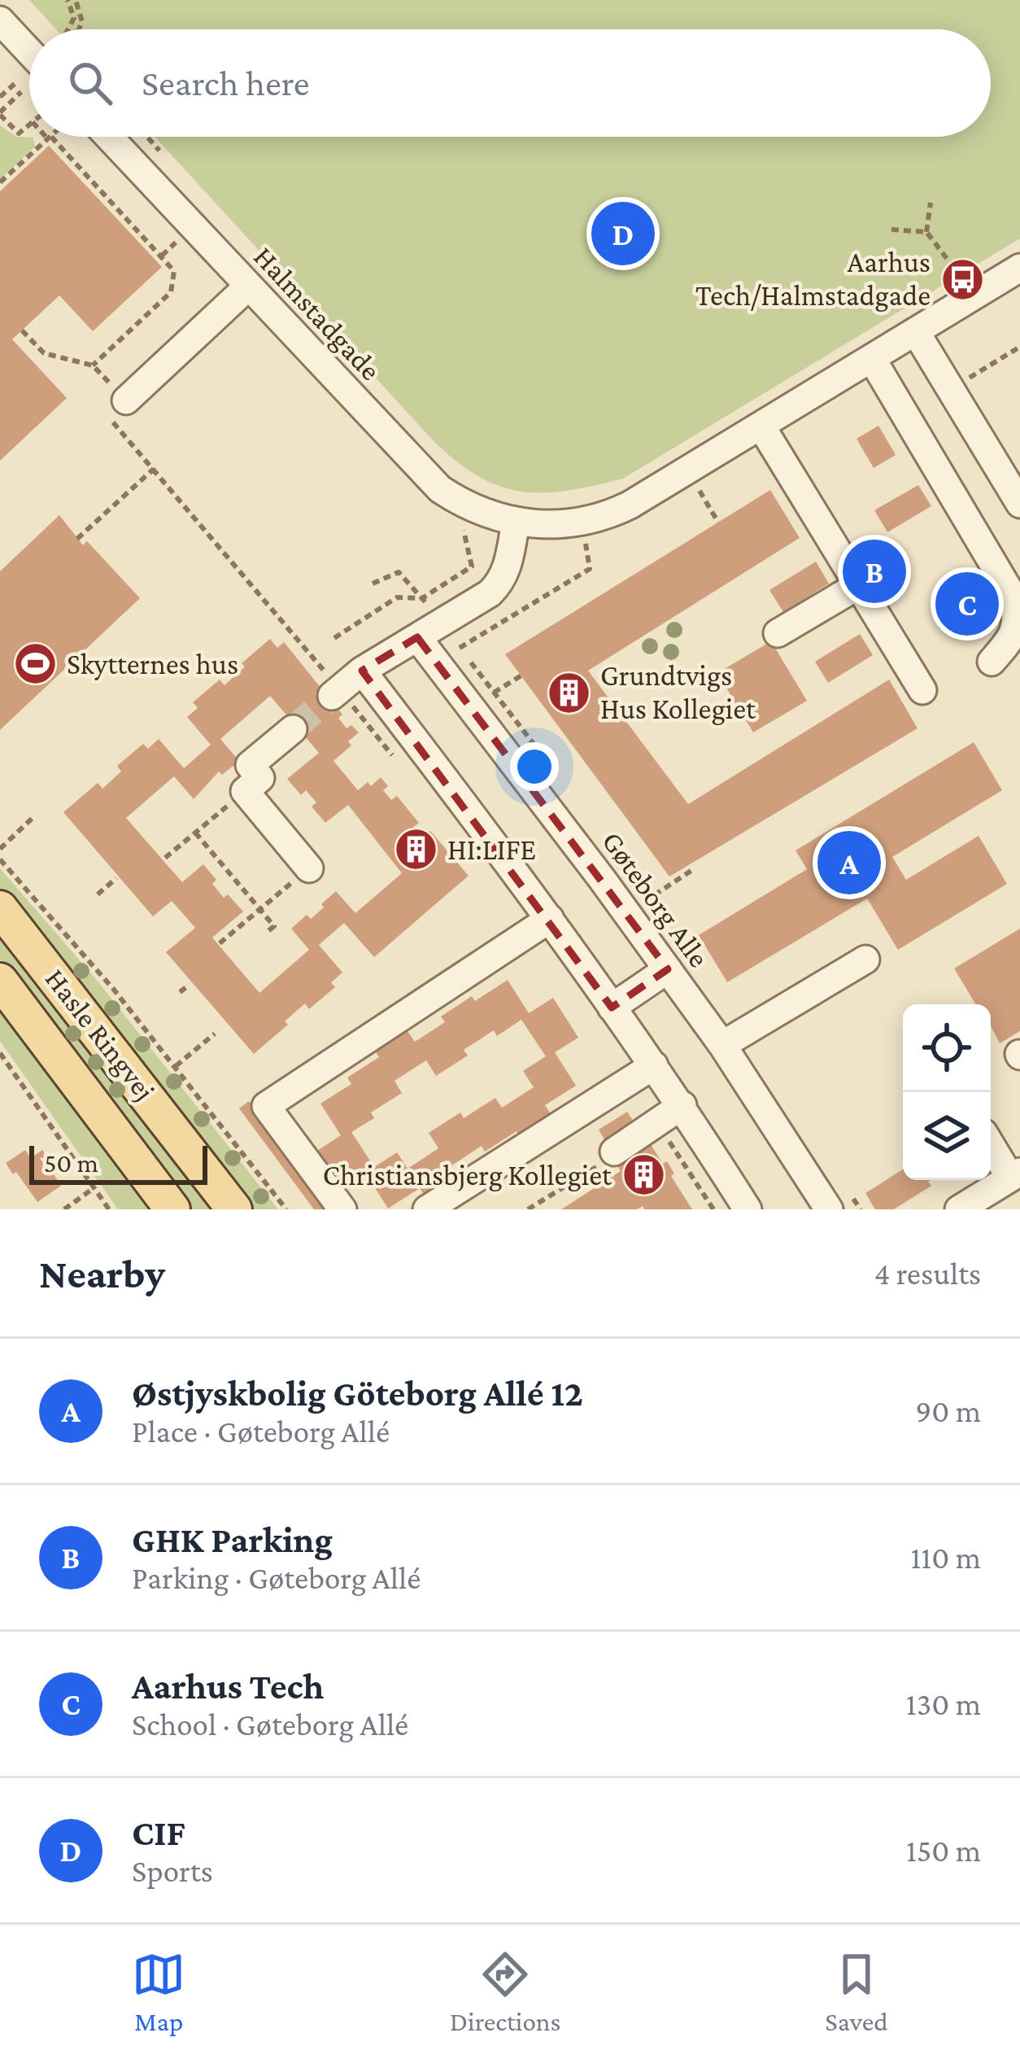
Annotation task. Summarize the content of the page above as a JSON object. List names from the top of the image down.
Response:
{
  "streets": {
    "main road": ["Hasle Ringvej"],
    "street": ["Halmstadgade", "Gøteborg Alle"]
  },
  "places": {
    "bus stop": ["Aarhus Tech/Halmstadgade"],
    "sports": ["Skytternes hus"],
    "building": ["Grundtvigs Hus Kollegiet", "HI:LIFE", "Christiansbjerg Kollegiet"]
  },
  "scale_bar": "50 m",
  "page": {
    "search": "Search here",
    "pins": [
      "D",
      "B",
      "C",
      "A"
    ],
    "scale": "50 m",
    "heading": ["Nearby", "4 results"],
    "list": [
      {
        "mark": "A",
        "name": "Østjyskbolig Göteborg Allé 12",
        "note": "Place · Gøteborg Allé",
        "value": "90 m"
      },
      {
        "mark": "B",
        "name": "GHK Parking",
        "note": "Parking · Gøteborg Allé",
        "value": "110 m"
      },
      {
        "mark": "C",
        "name": "Aarhus Tech",
        "note": "School · Gøteborg Allé",
        "value": "130 m"
      },
      {
        "mark": "D",
        "name": "CIF",
        "note": "Sports",
        "value": "150 m"
      }
    ],
    "nav": ["Map", "Directions", "Saved"]
  }
}
